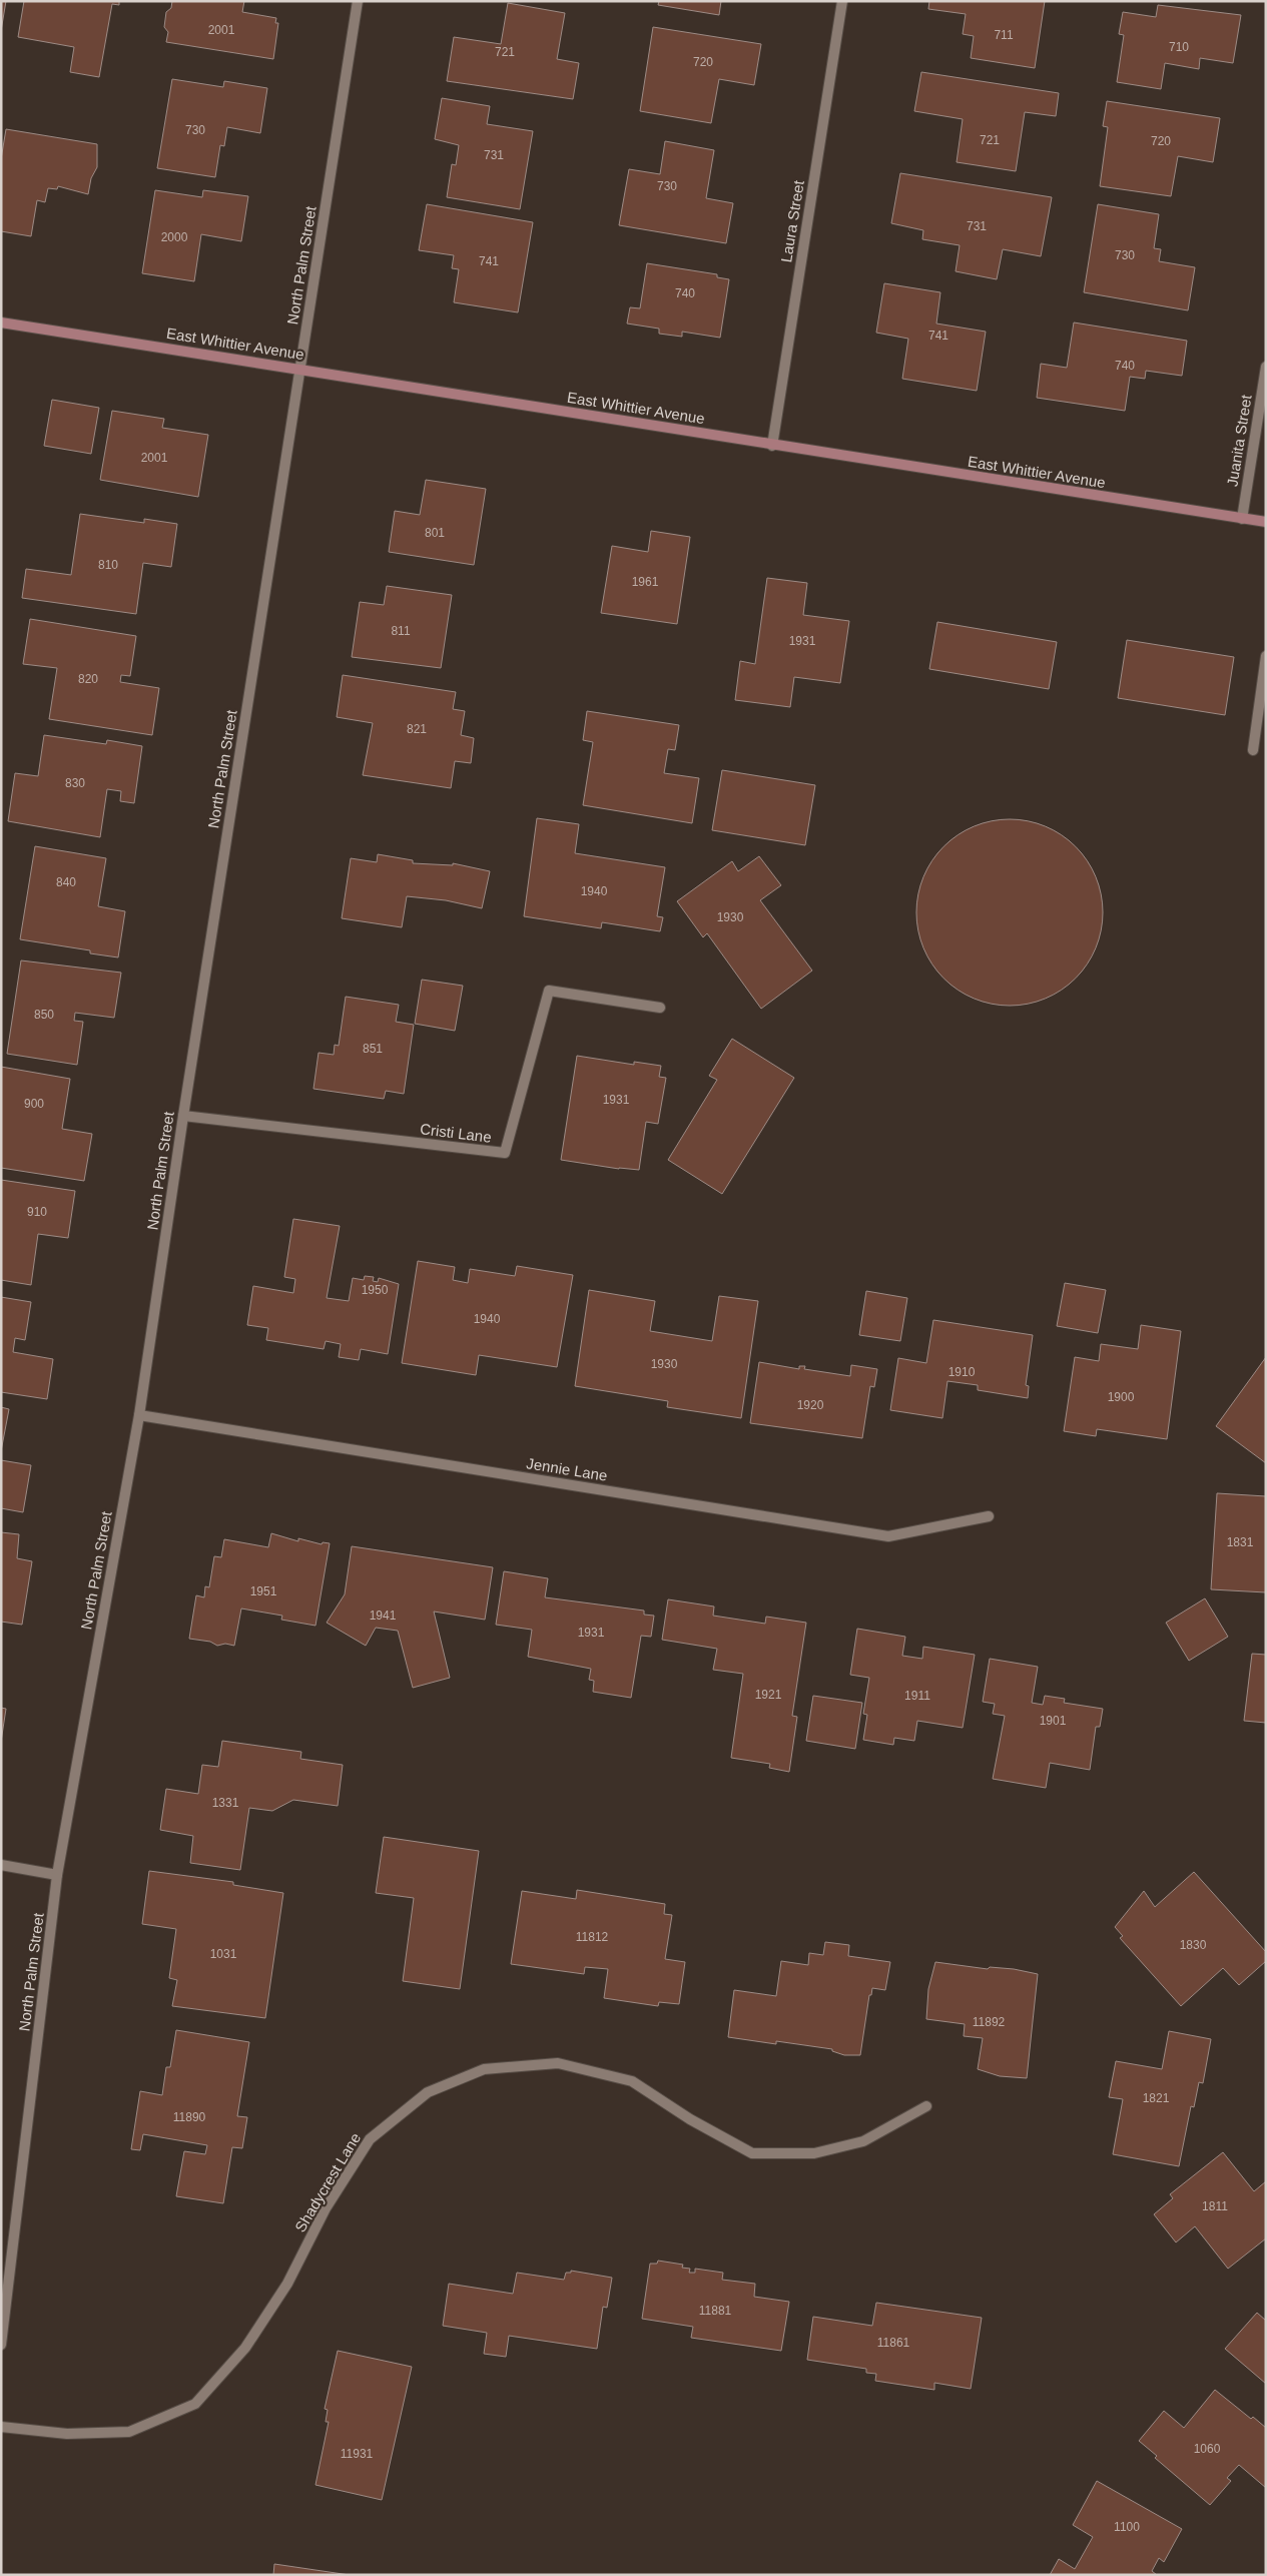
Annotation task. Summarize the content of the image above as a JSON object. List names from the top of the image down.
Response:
{
  "streets": {
    "street": [
      "Laura Street",
      "North Palm Street",
      "East Whittier Avenue",
      "Juanita Street",
      "Cristi Lane",
      "Jennie Lane",
      "Shadycrest Lane"
    ]
  },
  "crossings": [
    ["Laura Street", "East Whittier Avenue"],
    ["North Palm Street", "East Whittier Avenue"],
    ["North Palm Street", "Cristi Lane"],
    ["North Palm Street", "Jennie Lane"],
    ["East Whittier Avenue", "Juanita Street"]
  ],
  "house_numbers": [
    "2001",
    "711",
    "710",
    "721",
    "720",
    "730",
    "721",
    "720",
    "731",
    "730",
    "731",
    "2000",
    "730",
    "741",
    "740",
    "741",
    "740",
    "2001",
    "801",
    "810",
    "1961",
    "811",
    "1931",
    "820",
    "821",
    "830",
    "840",
    "1940",
    "1930",
    "850",
    "851",
    "1931",
    "900",
    "910",
    "1950",
    "1940",
    "1930",
    "1910",
    "1900",
    "1920",
    "1831",
    "1951",
    "1941",
    "1931",
    "1921",
    "1911",
    "1901",
    "1331",
    "11812",
    "1830",
    "1031",
    "11892",
    "1821",
    "11890",
    "1811",
    "11881",
    "11861",
    "1060",
    "11931",
    "1100"
  ]
}
